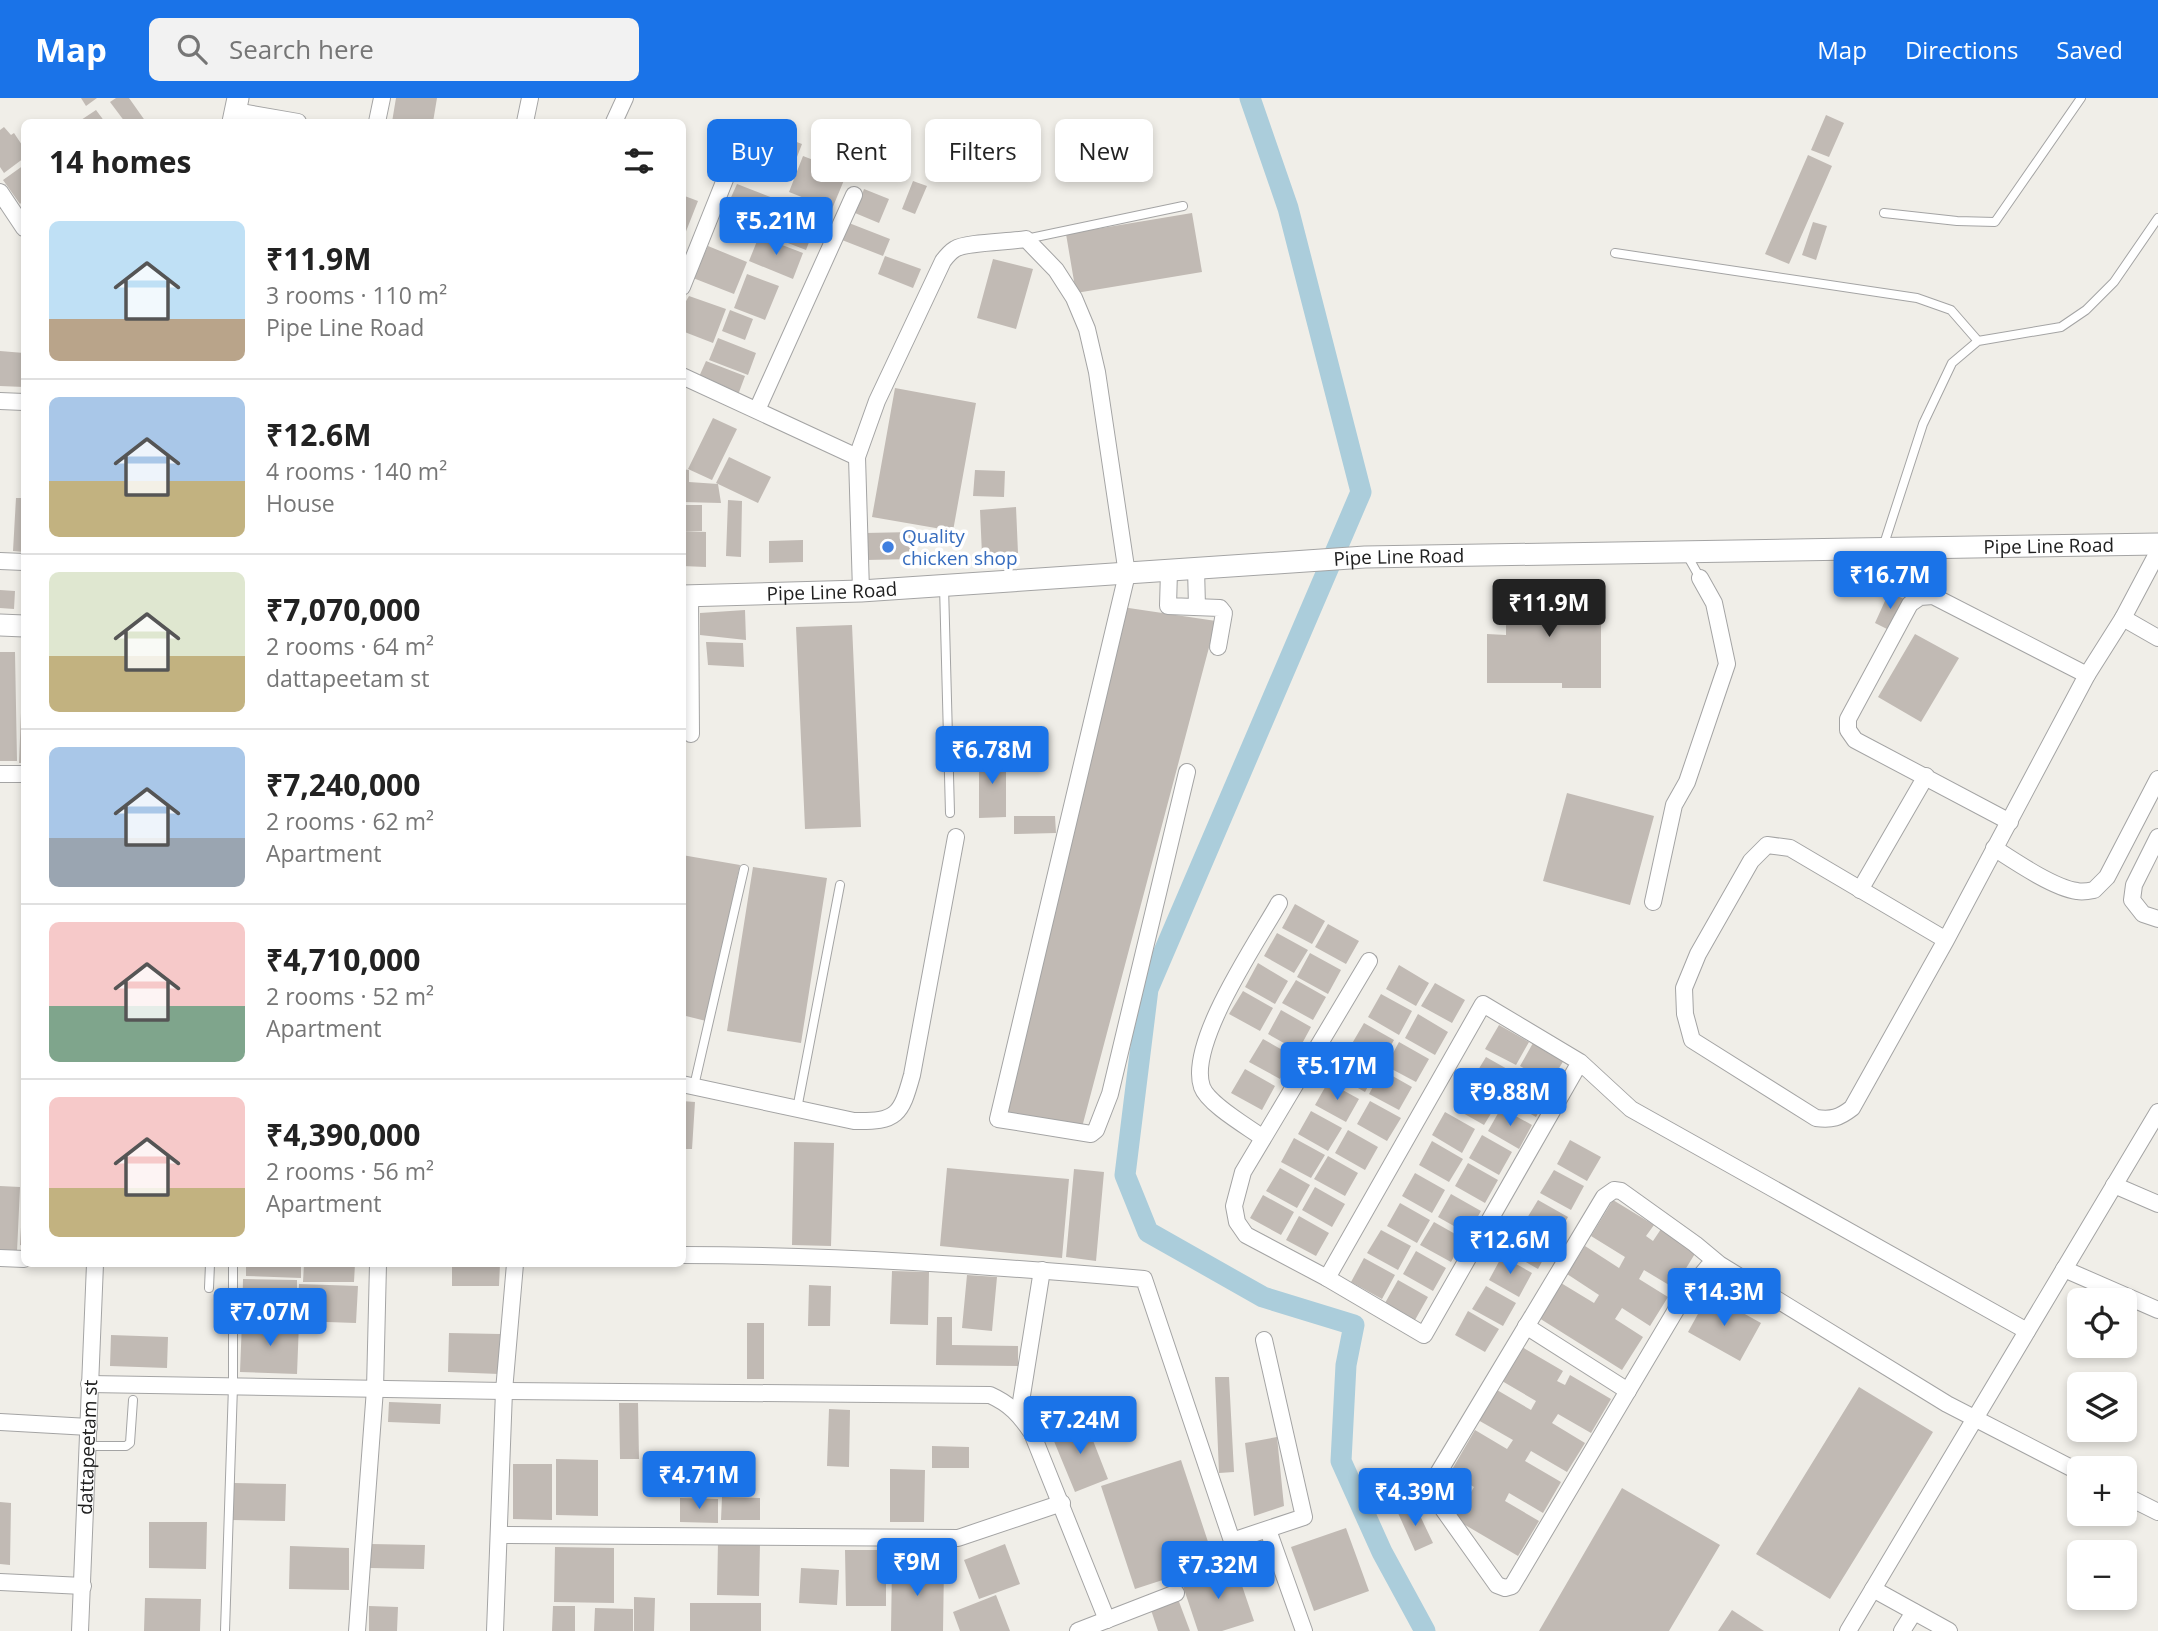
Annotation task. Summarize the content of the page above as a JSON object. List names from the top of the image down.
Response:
{
  "streets": {
    "street": ["Pipe Line Road", "dattapeetam st"]
  },
  "places": ["Quality chicken shop"],
  "page": {
    "header": "Map",
    "search": "Search here",
    "nav": ["Map", "Directions", "Saved"],
    "chip": [
      "Buy",
      "Rent",
      "Filters",
      "New"
    ],
    "heading": "14 homes",
    "price": [
      "₹5.21M",
      "₹16.7M",
      "₹11.9M",
      "₹6.78M",
      "₹5.17M",
      "₹9.88M",
      "₹12.6M",
      "₹14.3M",
      "₹7.07M",
      "₹7.24M",
      "₹4.71M",
      "₹4.39M",
      "₹9M",
      "₹7.32M"
    ],
    "list": [
      {
        "name": "₹11.9M",
        "note": "3 rooms · 110 m² · Pipe Line Road"
      },
      {
        "name": "₹12.6M",
        "note": "4 rooms · 140 m² · House"
      },
      {
        "name": "₹7,070,000",
        "note": "2 rooms · 64 m² · dattapeetam st"
      },
      {
        "name": "₹7,240,000",
        "note": "2 rooms · 62 m² · Apartment"
      },
      {
        "name": "₹4,710,000",
        "note": "2 rooms · 52 m² · Apartment"
      },
      {
        "name": "₹4,390,000",
        "note": "2 rooms · 56 m² · Apartment"
      }
    ],
    "map_buttons": ["+", "−"]
  }
}
